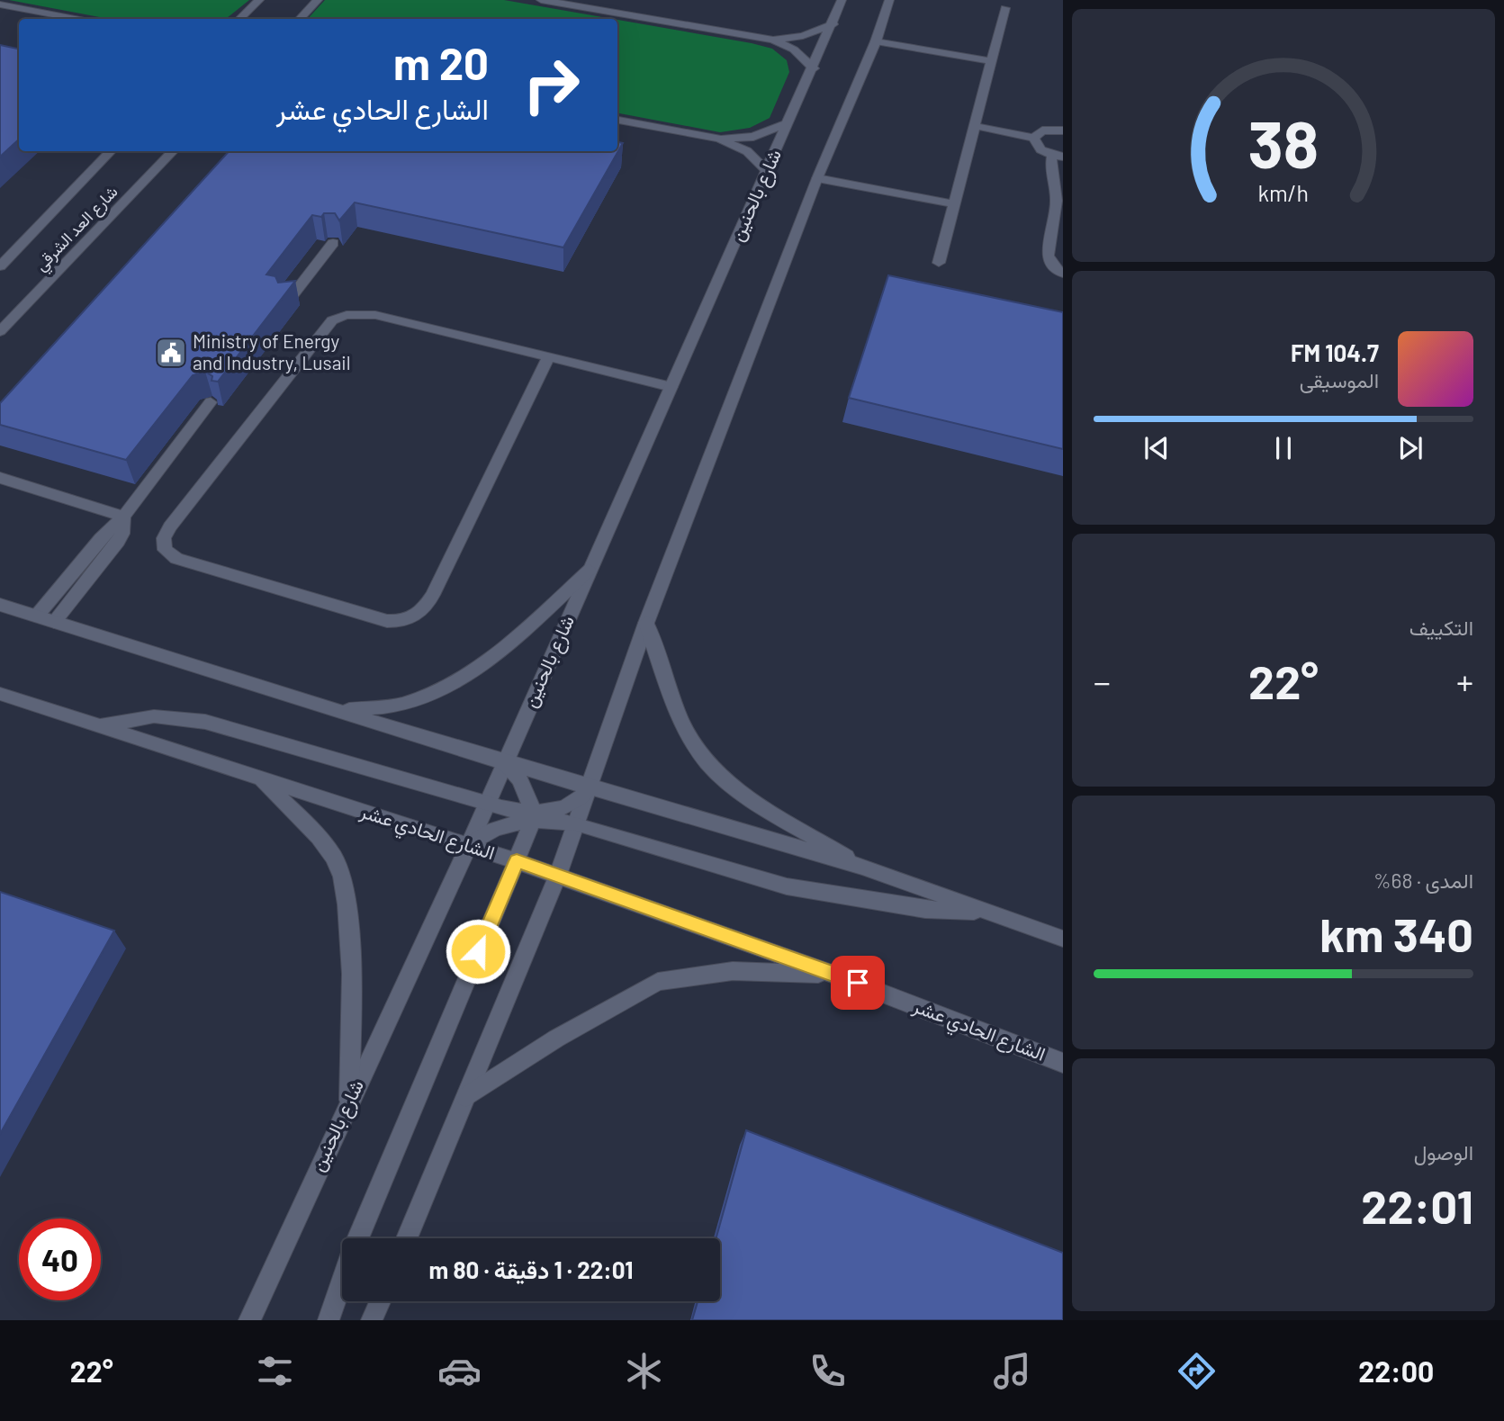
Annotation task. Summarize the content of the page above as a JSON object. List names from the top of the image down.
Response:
{
  "streets": {
    "street": ["شارع بالحنين", "شارع العد الشرقي", "الشارع الحادي عشر"]
  },
  "crossings": [
    ["شارع بالحنين", "الشارع الحادي عشر"]
  ],
  "places": {
    "public building": ["Ministry of Energy and Industry, Lusail"]
  },
  "page": {
    "turn": ["20 m", "الشارع الحادي عشر"],
    "song": ["104.7 FM", "الموسيقى"],
    "tile": [
      "التكييف",
      ["المدى · 68%", "340 km"],
      ["الوصول", "22:01"]
    ],
    "heat": ["−", "22°", "+"],
    "limit": "40",
    "trip": "22:01 · 1 دقيقة · 80 m",
    "tabs": ["22:00", "22°"],
    "gauge": ["38", "km/h"]
  }
}
